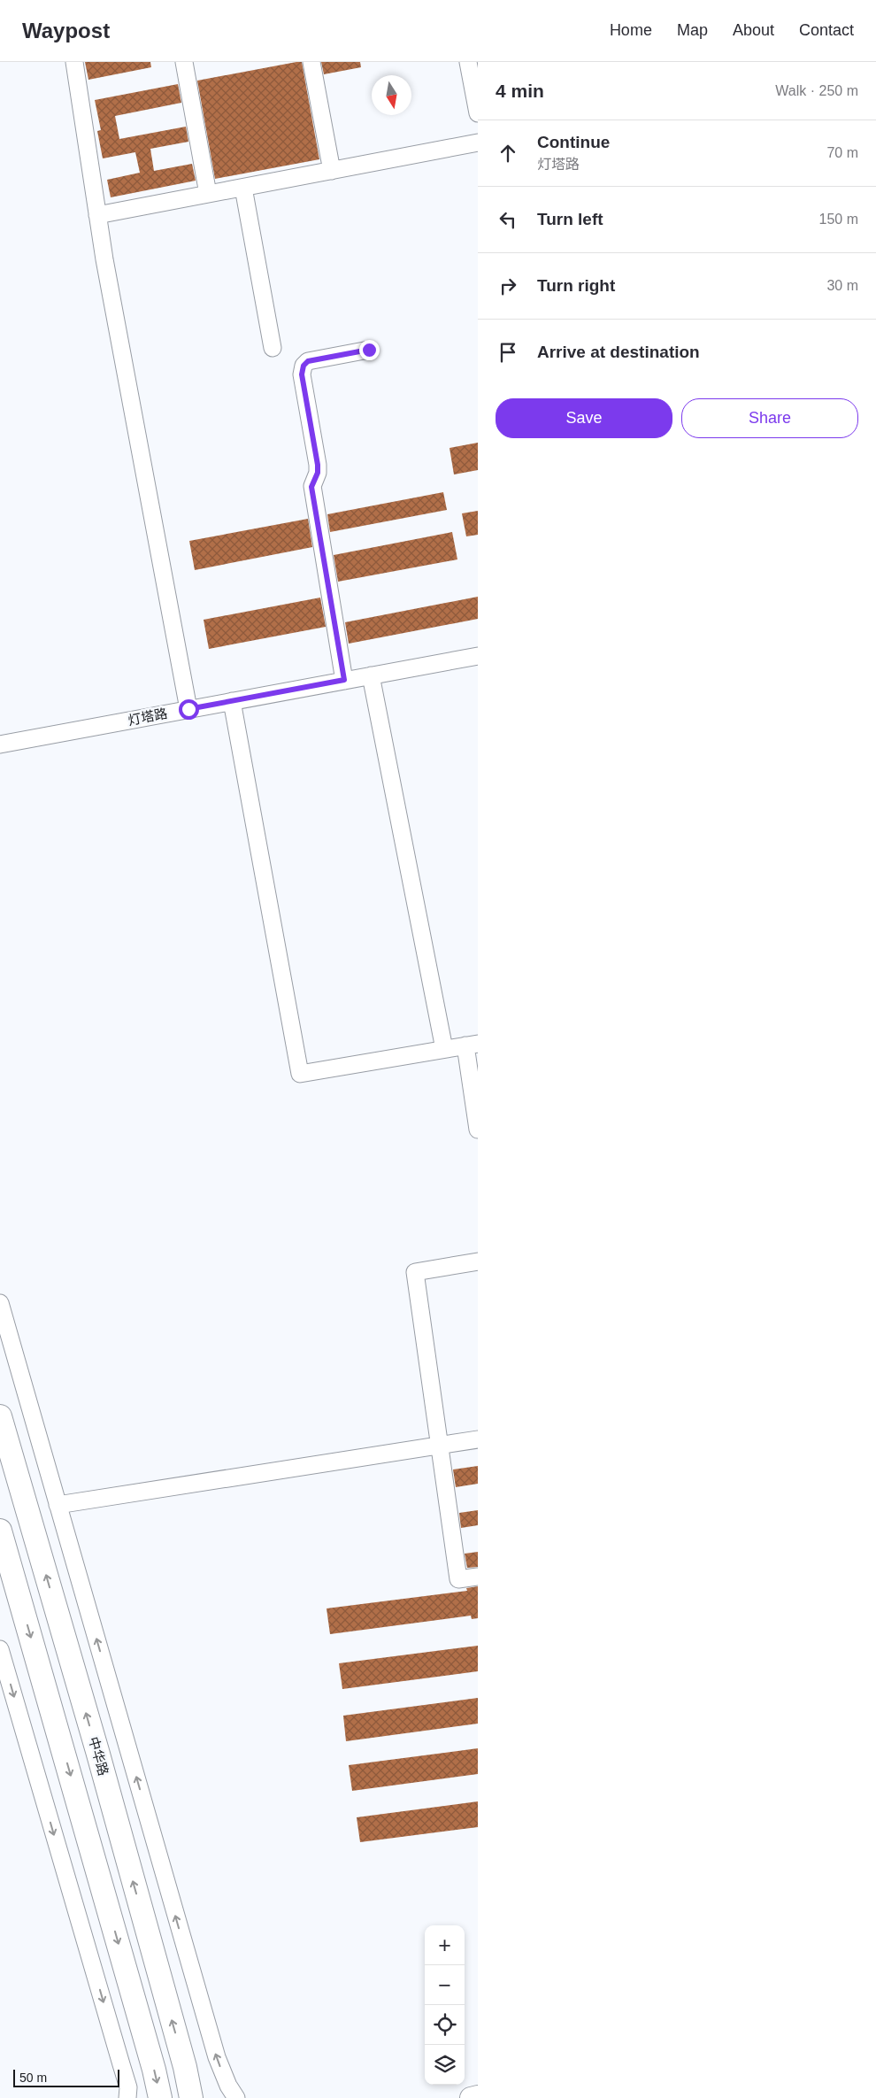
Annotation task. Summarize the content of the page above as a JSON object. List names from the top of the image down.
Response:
{
  "streets": {
    "highway": ["中华路"],
    "street": ["灯塔路"]
  },
  "scale_bar": "50 m",
  "north": "bottom",
  "page": {
    "header": "Waypost",
    "nav": [
      "Home",
      "Map",
      "About",
      "Contact"
    ],
    "heading": ["4 min", "Walk · 250 m"],
    "list": [
      ["Continue", "灯塔路", "70 m"],
      ["Turn left", "150 m"],
      ["Turn right", "30 m"],
      "Arrive at destination"
    ],
    "buttons": ["Save", "Share"],
    "map_buttons": ["+", "−"],
    "scale": "50 m"
  }
}
